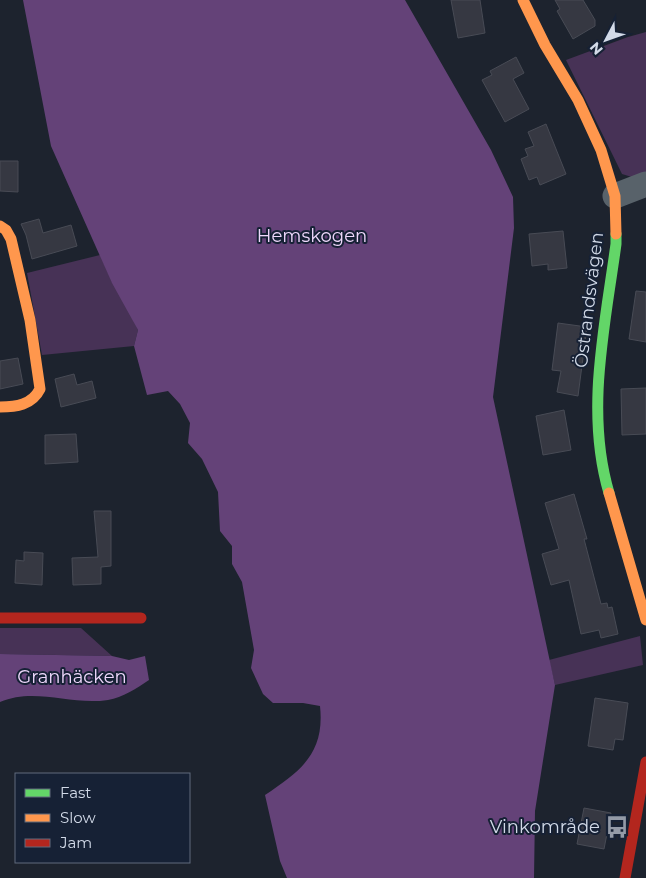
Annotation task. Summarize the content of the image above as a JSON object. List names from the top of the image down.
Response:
{
  "streets": {
    "street": ["Östrandsvägen"]
  },
  "parks": ["Hemskogen", "Granhäcken"],
  "places": {
    "bus stop": ["Vinkområde"]
  },
  "legend": ["Fast", "Slow", "Jam"],
  "north": "bottom left"
}
